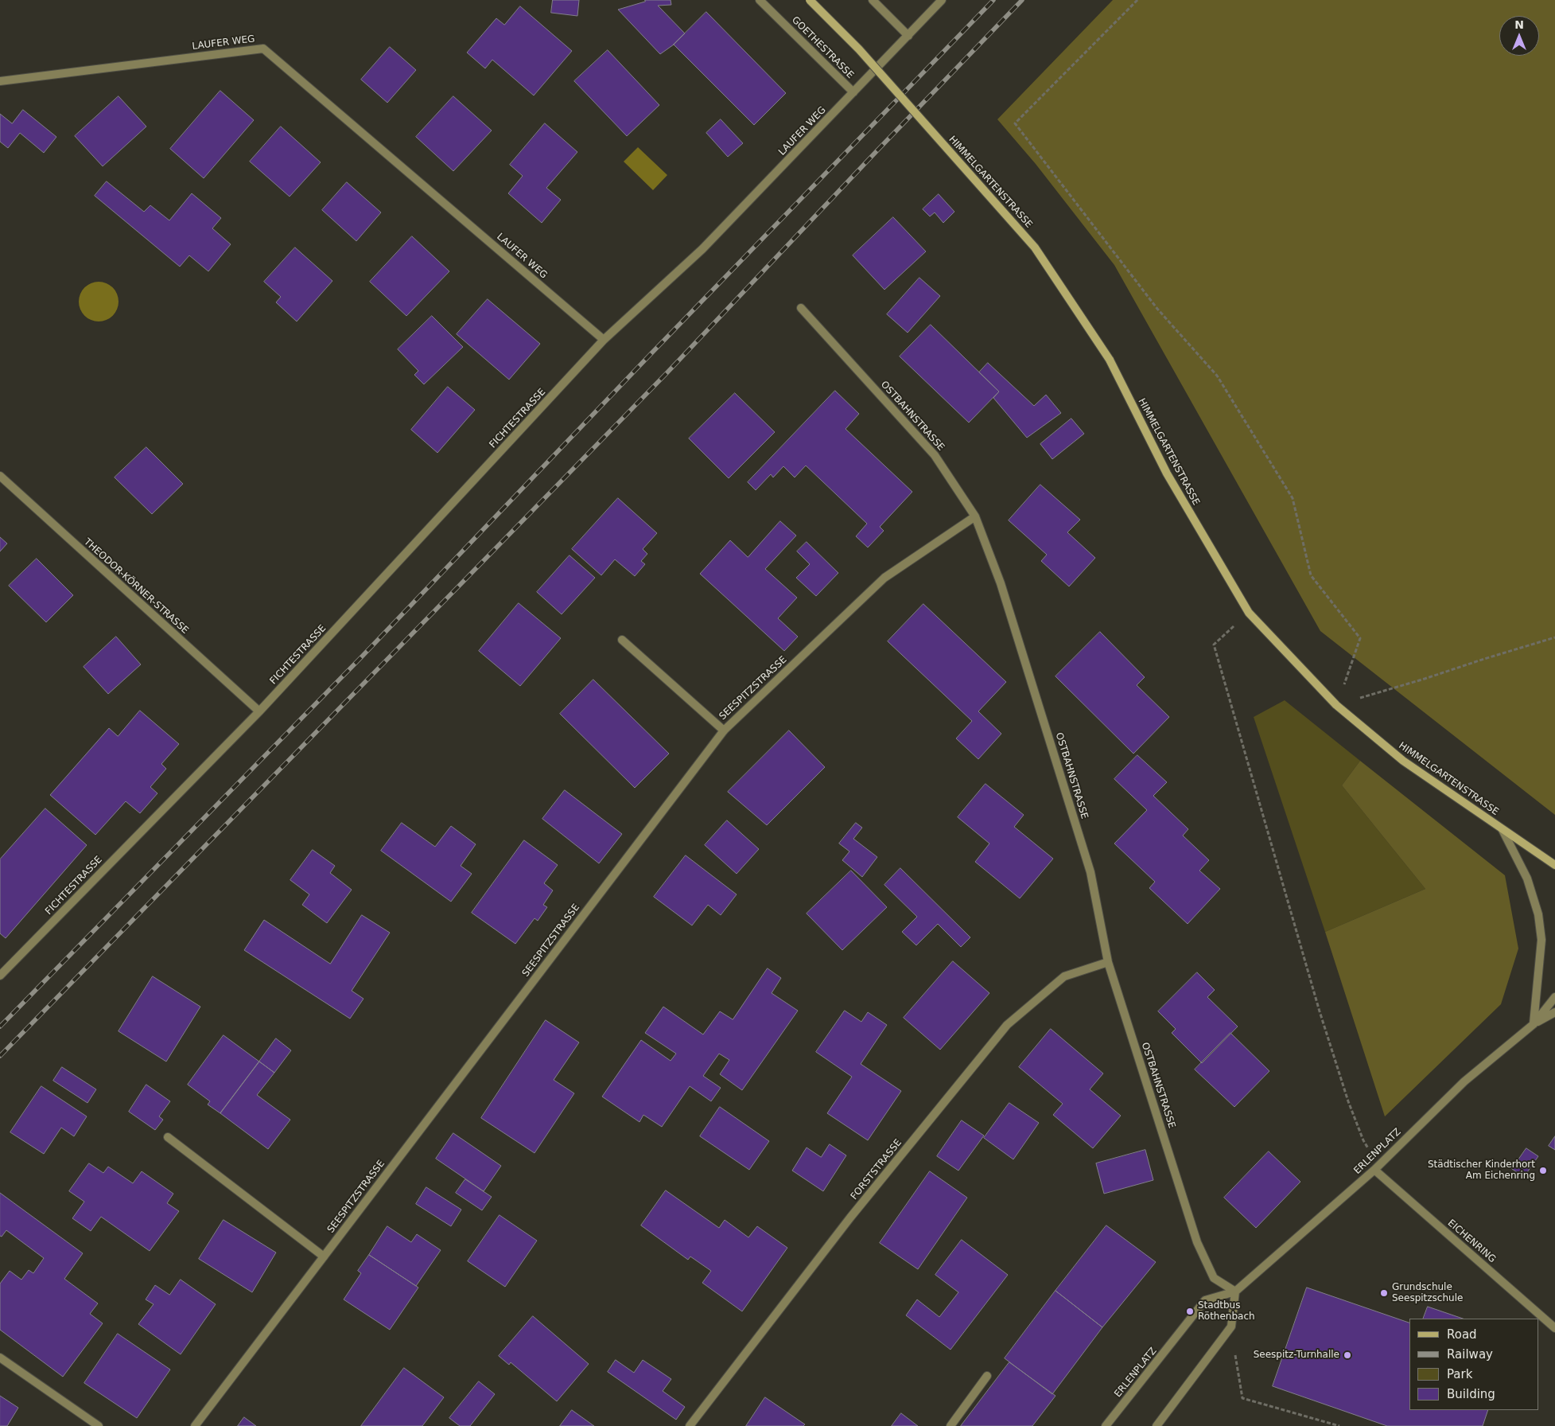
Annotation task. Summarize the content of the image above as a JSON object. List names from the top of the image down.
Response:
{
  "streets": {
    "street": [
      "LAUFER WEG",
      "GOETHESTRASSE",
      "HIMMELGARTENSTRASSE",
      "OSTBAHNSTRASSE",
      "FICHTESTRASSE",
      "THEODOR-KÖRNER-STRASSE",
      "SEESPITZSTRASSE",
      "ERLENPLATZ",
      "FORSTSTRASSE",
      "EICHENRING"
    ]
  },
  "crossings": [
    ["LAUFER WEG", "GOETHESTRASSE"],
    ["LAUFER WEG", "FICHTESTRASSE"],
    ["OSTBAHNSTRASSE", "SEESPITZSTRASSE"],
    ["OSTBAHNSTRASSE", "ERLENPLATZ"],
    ["OSTBAHNSTRASSE", "FORSTSTRASSE"],
    ["FICHTESTRASSE", "THEODOR-KÖRNER-STRASSE"],
    ["ERLENPLATZ", "EICHENRING"]
  ],
  "places": [
    "Städtischer Kinderhort Am Eichenring",
    "Grundschule Seespitzschule",
    "Stadtbus Röthenbach",
    "Seespitz-Turnhalle"
  ],
  "legend": [
    "Road",
    "Railway",
    "Park",
    "Building"
  ],
  "north": "top"
}
